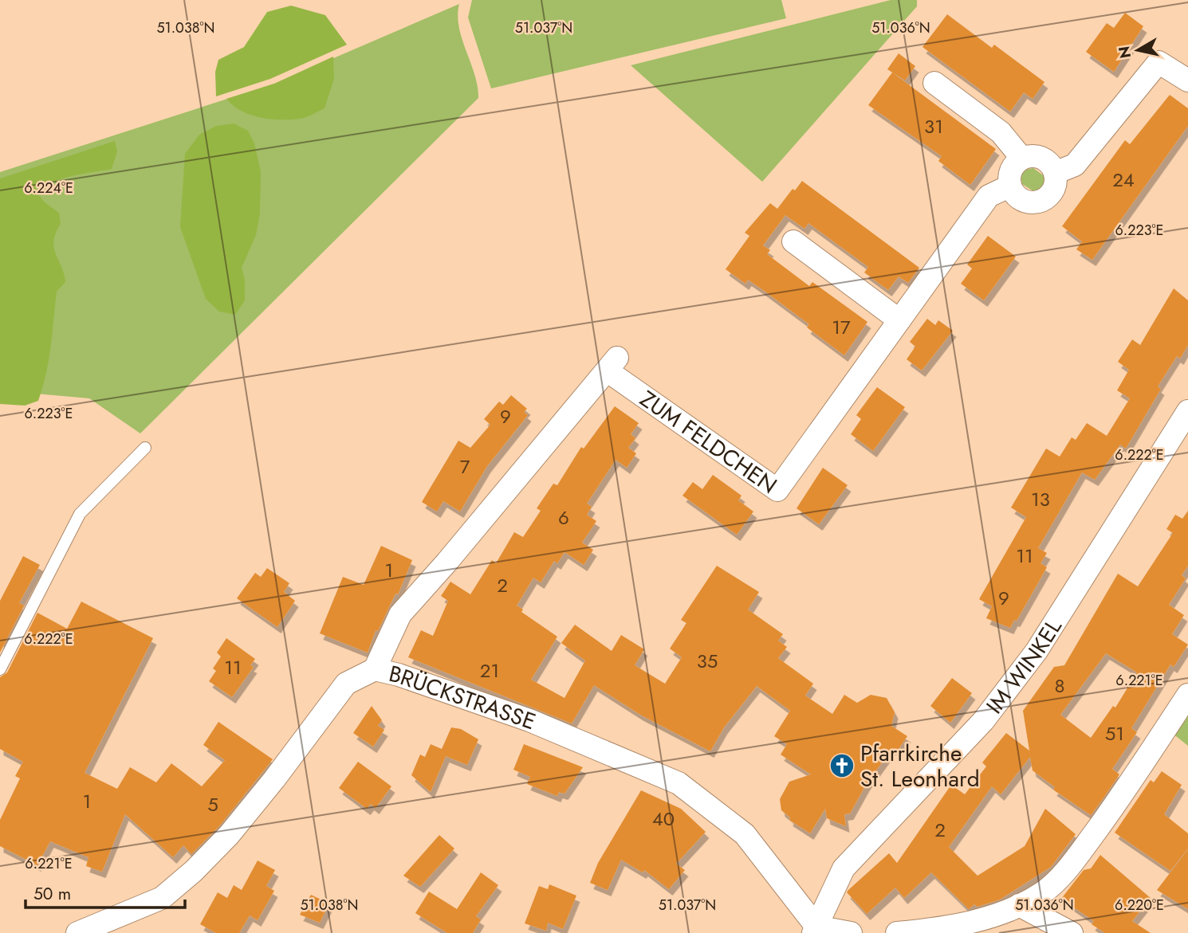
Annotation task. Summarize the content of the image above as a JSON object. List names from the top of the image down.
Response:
{
  "streets": {
    "street": ["ZUM FELDCHEN", "IM WINKEL", "BRÜCKSTRASSE"]
  },
  "crossings": [
    ["ZUM FELDCHEN", "BRÜCKSTRASSE"],
    ["IM WINKEL", "BRÜCKSTRASSE"]
  ],
  "places": {
    "church": ["Pfarrkirche St. Leonhard"]
  },
  "house_numbers": [
    "31",
    "24",
    "17",
    "9",
    "7",
    "13",
    "6",
    "11",
    "1",
    "2",
    "9",
    "35",
    "11",
    "21",
    "8",
    "51",
    "1",
    "5",
    "40",
    "2"
  ],
  "scale_bar": "50 m",
  "north": "left",
  "coordinates": [
    "51.038°N",
    "51.037°N",
    "51.036°N",
    "6.224°E",
    "6.223°E",
    "6.222°E",
    "6.221°E",
    "6.220°E"
  ]
}
